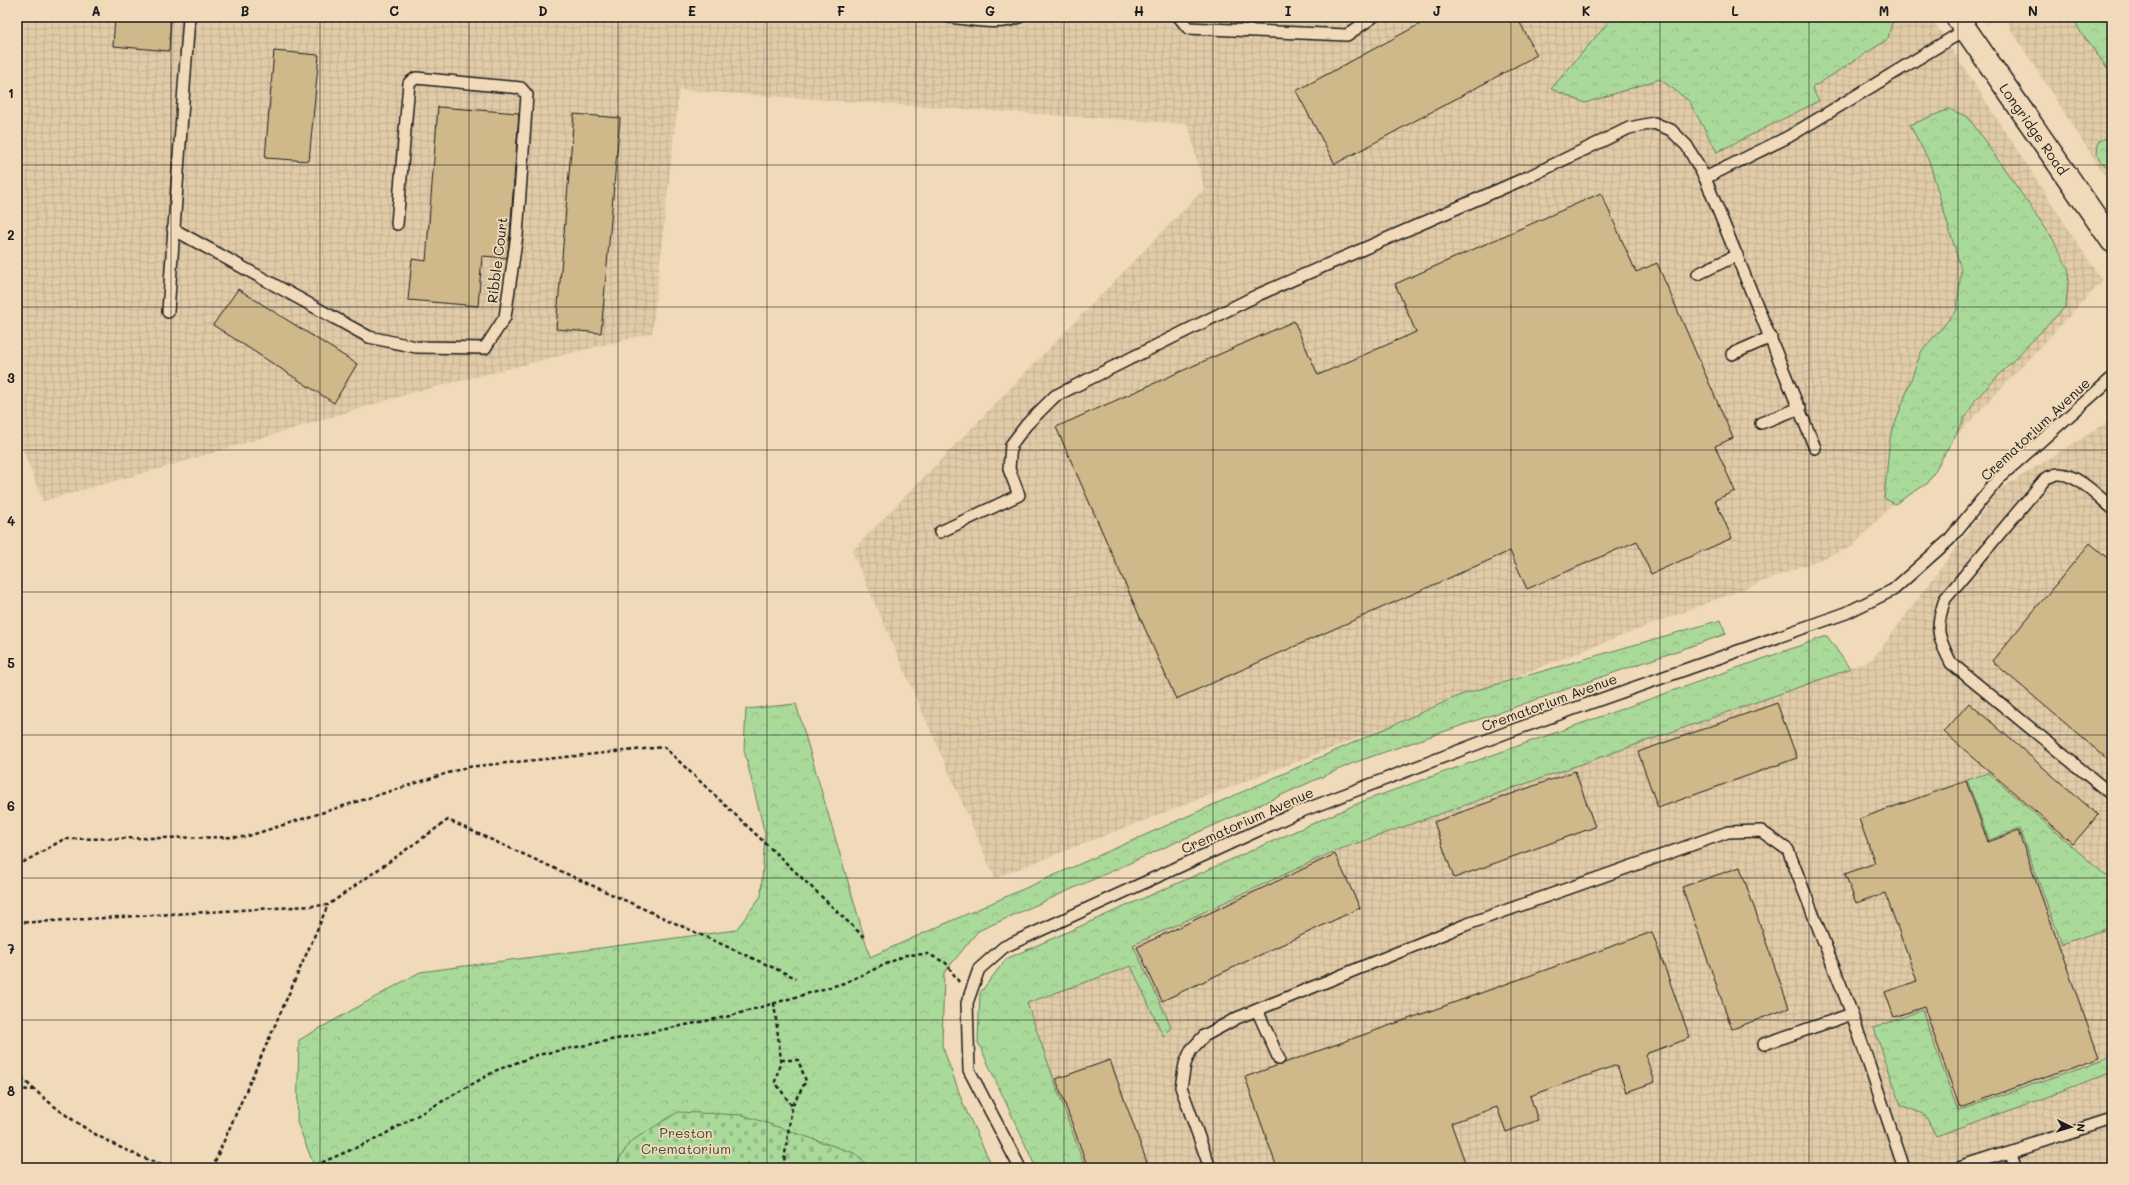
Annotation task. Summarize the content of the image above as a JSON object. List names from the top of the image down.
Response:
{
  "streets": {
    "main road": ["Longridge Road"],
    "lane": ["Ribble Court", "Crematorium Avenue"]
  },
  "parks": ["Preston Crematorium"],
  "north": "right",
  "grid": {
    "columns": [
      "A",
      "B",
      "C",
      "D",
      "E",
      "F",
      "G",
      "H",
      "I",
      "J",
      "K",
      "L",
      "M",
      "N"
    ],
    "rows": [
      "1",
      "2",
      "3",
      "4",
      "5",
      "6",
      "7",
      "8"
    ]
  }
}
